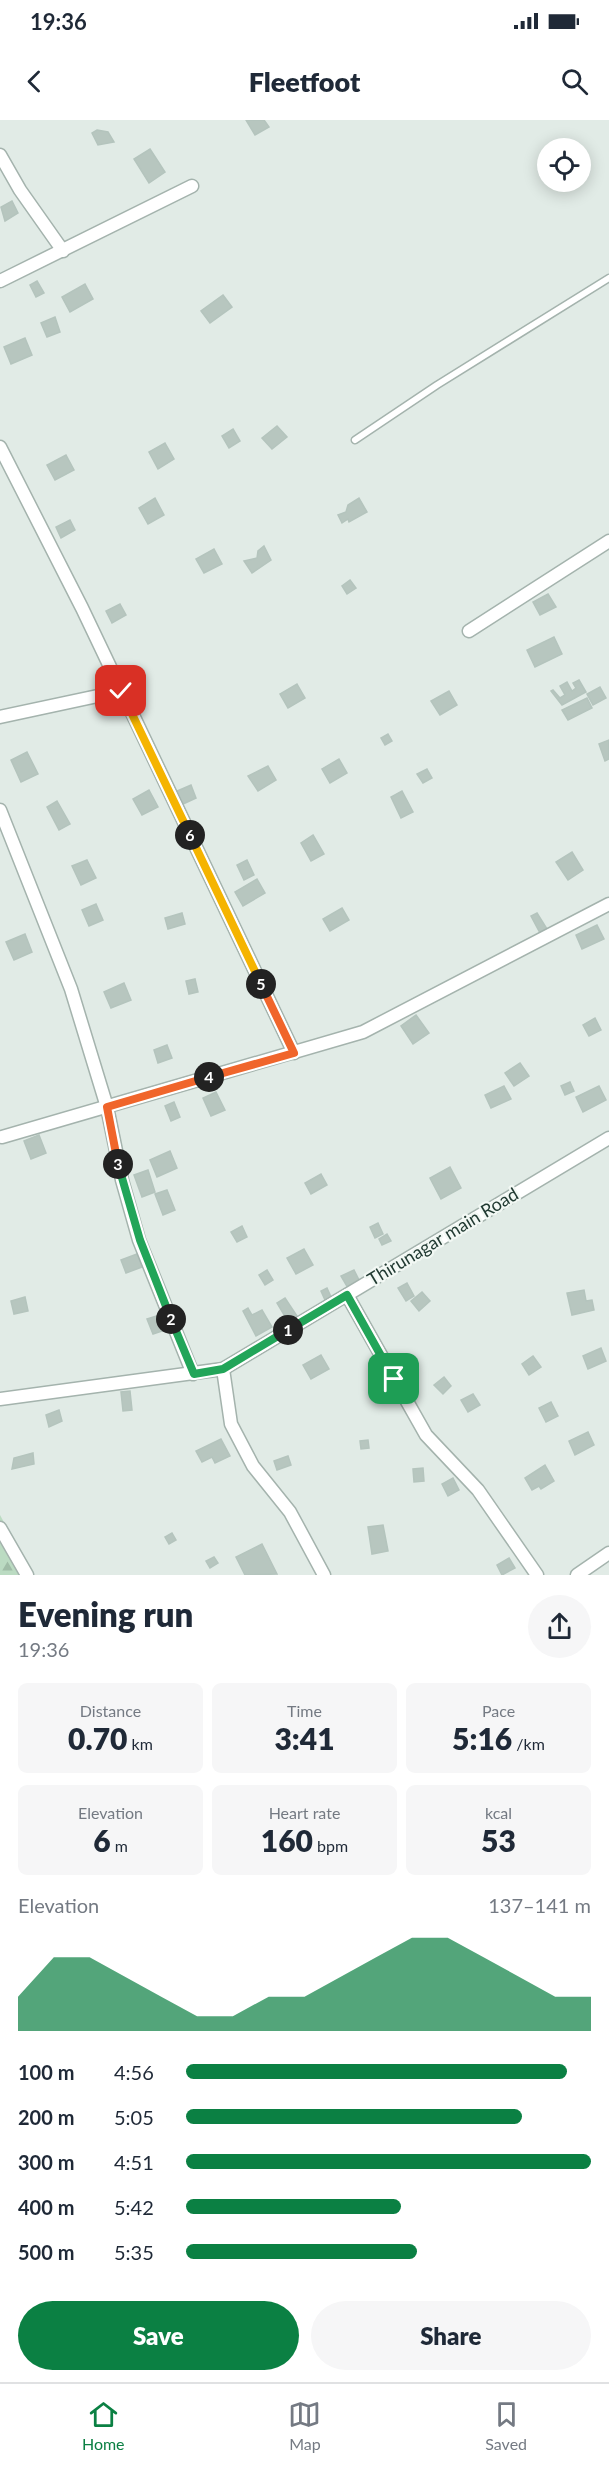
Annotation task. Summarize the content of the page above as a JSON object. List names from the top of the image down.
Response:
{
  "streets": {
    "street": ["Thirunagar main Road"]
  },
  "page": {
    "status": "19:36",
    "header": "Fleetfoot",
    "pins": [
      "6",
      "5",
      "4",
      "3",
      "2",
      "1"
    ],
    "heading": ["Evening run", "19:36"],
    "stats": [
      ["Distance", "0.70 km"],
      ["Time", "3:41"],
      ["Pace", "5:16 /km"],
      ["Elevation", "6 m"],
      ["Heart rate", "160 bpm"],
      ["kcal", "53"]
    ],
    "chart": ["Elevation", "137–141 m"],
    "list": [
      {
        "name": "100 m",
        "note": "4:56"
      },
      {
        "name": "200 m",
        "note": "5:05"
      },
      {
        "name": "300 m",
        "note": "4:51"
      },
      {
        "name": "400 m",
        "note": "5:42"
      },
      {
        "name": "500 m",
        "note": "5:35"
      }
    ],
    "buttons": ["Save", "Share"],
    "tabs": ["Home", "Map", "Saved"]
  }
}
